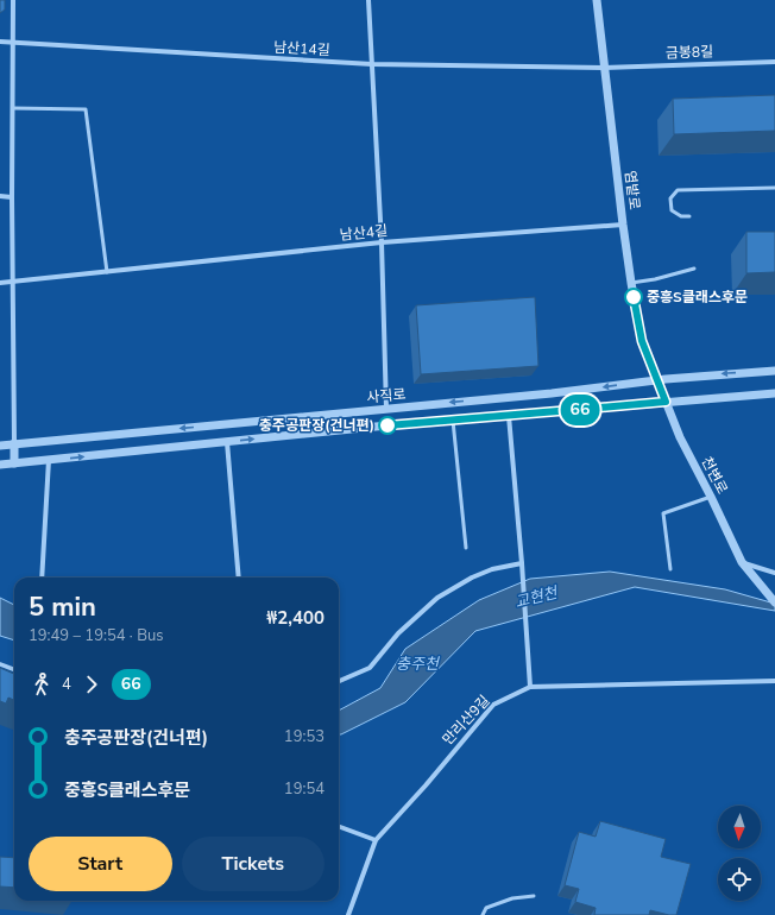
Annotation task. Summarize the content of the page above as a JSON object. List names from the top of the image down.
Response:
{
  "streets": {
    "street": [
      "남산14길",
      "금봉8길",
      "염밭로",
      "남산4길",
      "사직로",
      "천변로",
      "만리산9길"
    ]
  },
  "crossings": [
    ["남산14길", "금봉8길"],
    ["남산14길", "염밭로"],
    ["금봉8길", "염밭로"],
    ["염밭로", "남산4길"],
    ["염밭로", "사직로"],
    ["염밭로", "천변로"],
    ["사직로", "천변로"]
  ],
  "water": ["교현천", "충주천"],
  "places": ["중흥S클래스후문", "충주공판장(건너편)"],
  "lines": ["bus line 66"],
  "north": "bottom",
  "page": {
    "on_map": "66",
    "heading": ["5 min", "19:49 – 19:54 · Bus", "₩2,400"],
    "legs": ["4", "66"],
    "list": [
      {
        "name": "충주공판장(건너편)",
        "value": "19:53"
      },
      {
        "name": "중흥S클래스후문",
        "value": "19:54"
      }
    ],
    "buttons": ["Start", "Tickets"]
  }
}
